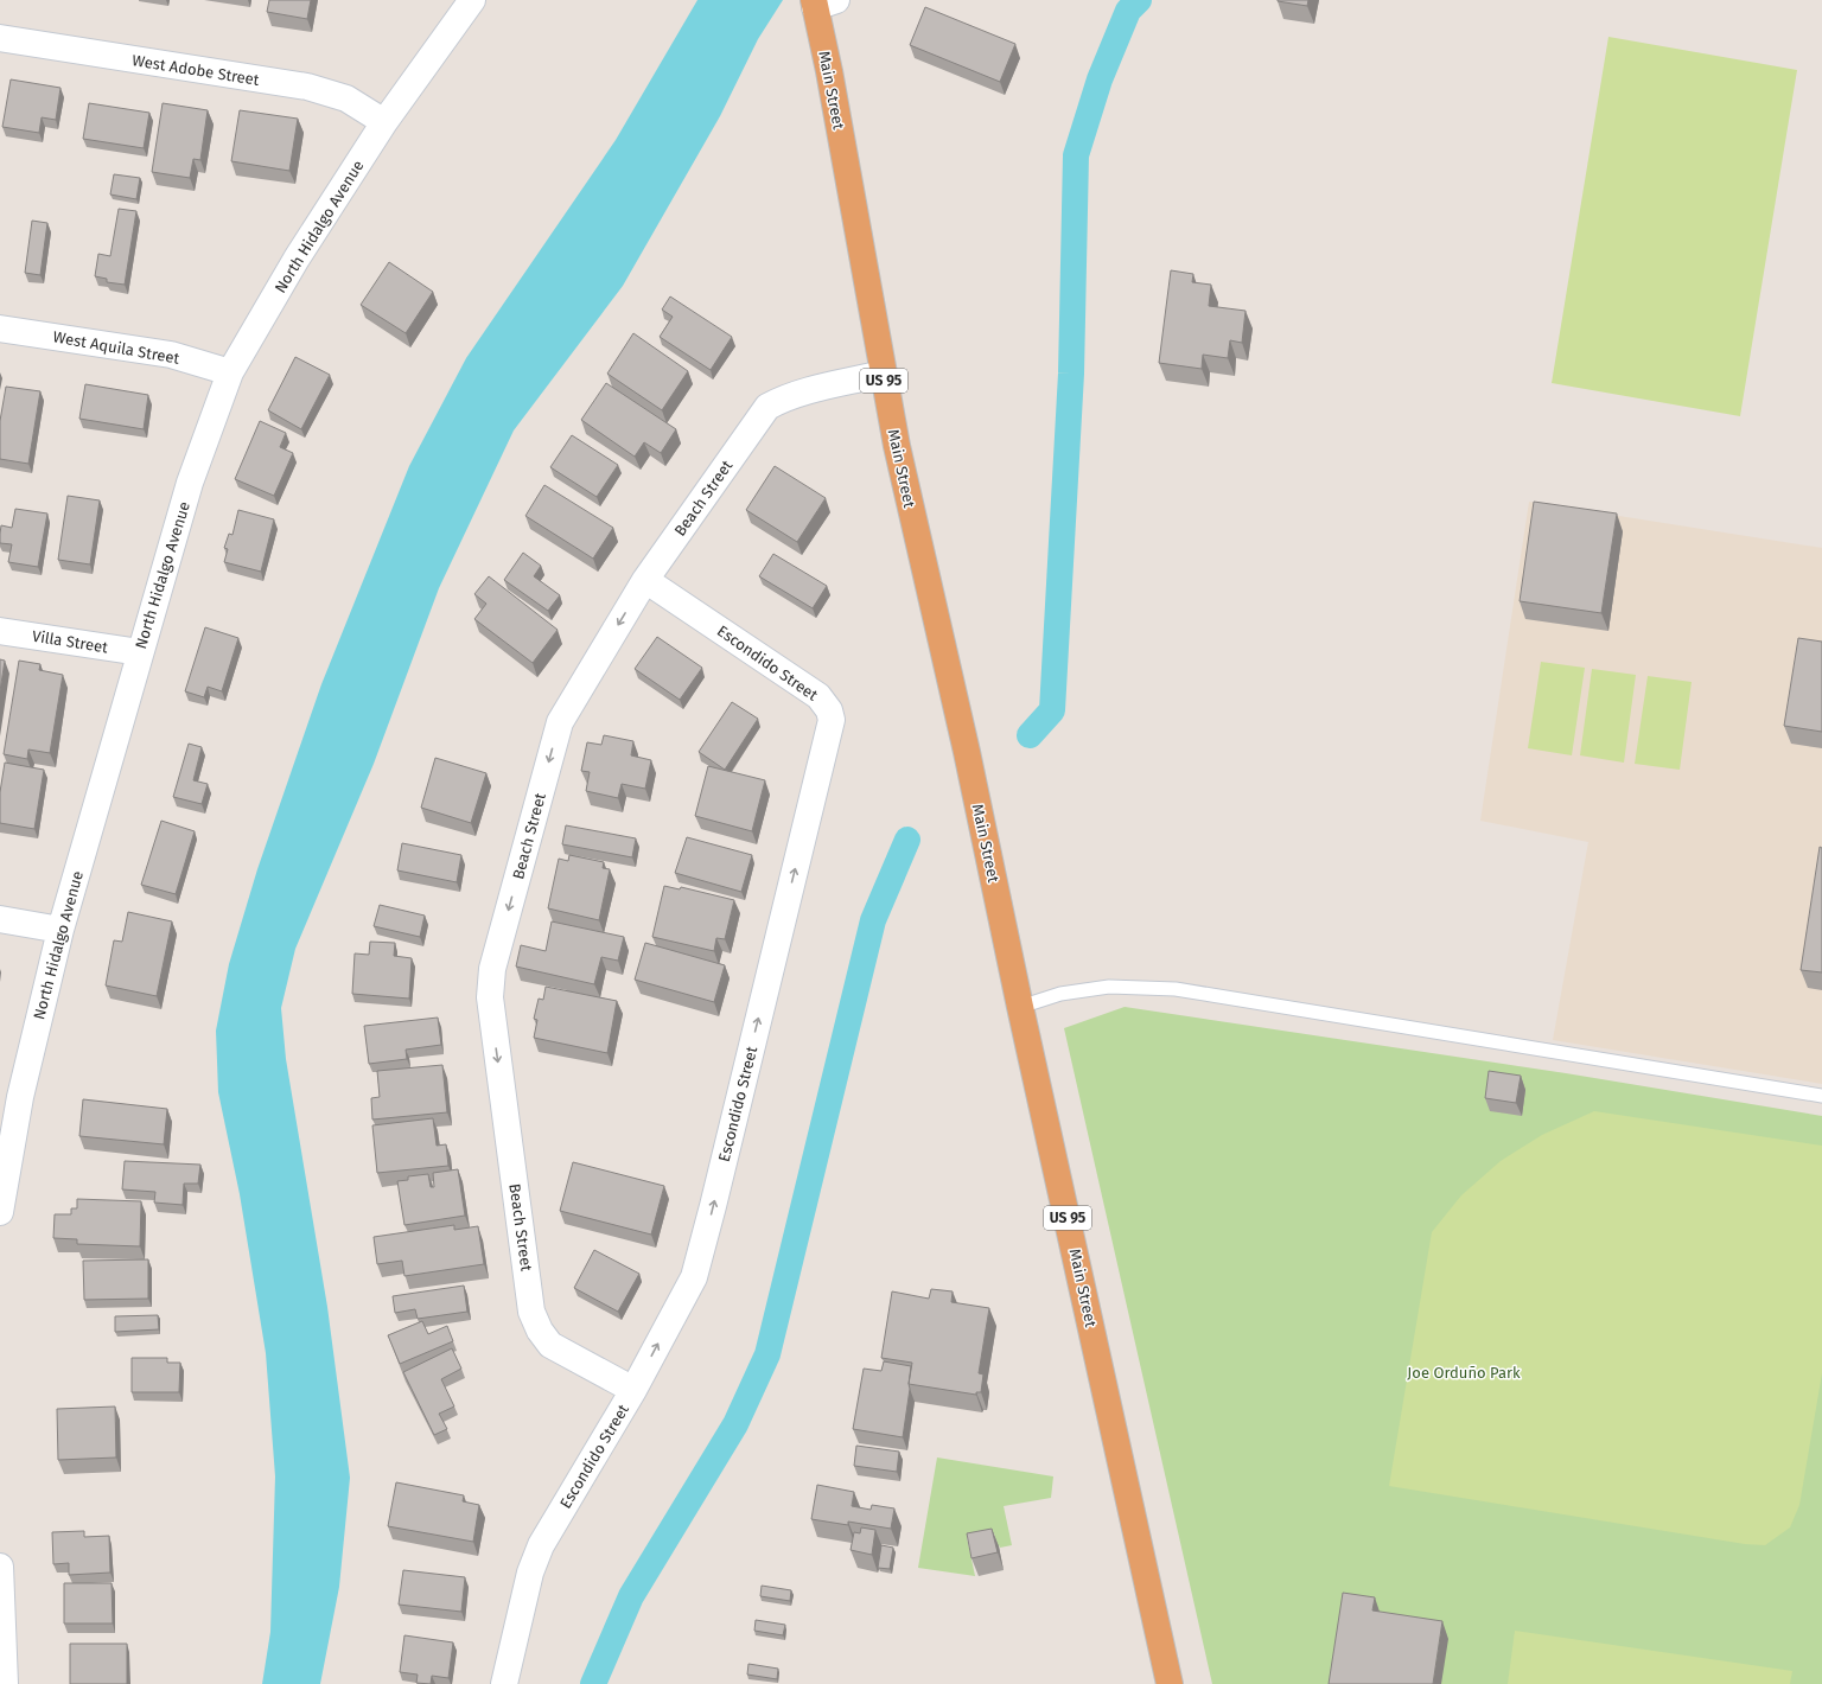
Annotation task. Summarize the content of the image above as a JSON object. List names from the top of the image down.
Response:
{
  "streets": {
    "highway": ["Main Street", "US 95"],
    "street": [
      "West Adobe Street",
      "North Hidalgo Avenue",
      "West Aquila Street",
      "Beach Street",
      "Villa Street",
      "Escondido Street"
    ]
  },
  "crossings": [
    ["West Adobe Street", "North Hidalgo Avenue"],
    ["Main Street", "Beach Street"],
    ["North Hidalgo Avenue", "West Aquila Street"],
    ["North Hidalgo Avenue", "Villa Street"],
    ["Beach Street", "Escondido Street"]
  ],
  "one_way": ["Beach Street", "Escondido Street"],
  "parks": ["Joe Orduño Park"]
}
